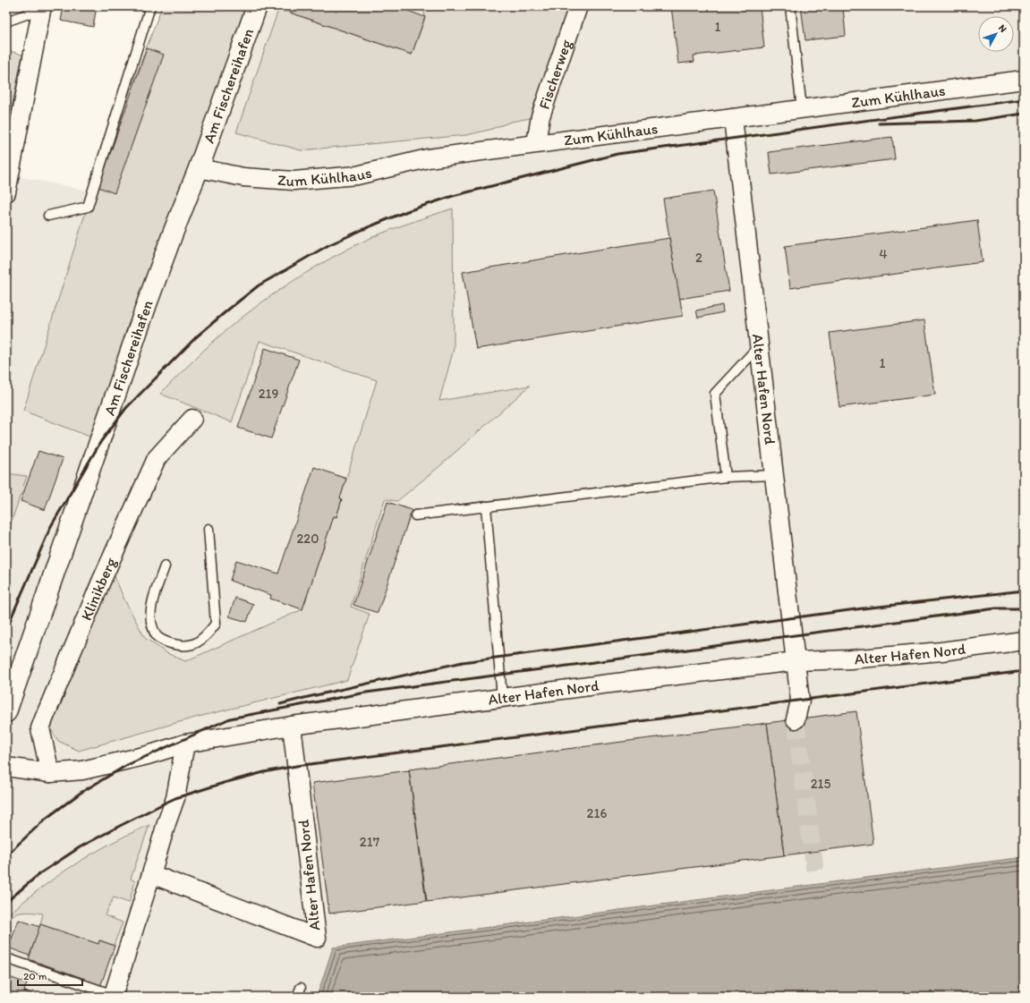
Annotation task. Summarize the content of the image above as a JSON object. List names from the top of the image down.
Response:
{
  "streets": {
    "street": [
      "Fischerweg",
      "Am Fischereihafen",
      "Zum Kühlhaus",
      "Alter Hafen Nord",
      "Klinikberg"
    ]
  },
  "crossings": [
    ["Fischerweg", "Zum Kühlhaus"],
    ["Am Fischereihafen", "Zum Kühlhaus"],
    ["Zum Kühlhaus", "Alter Hafen Nord"],
    ["Alter Hafen Nord", "Klinikberg"]
  ],
  "house_numbers": [
    "1",
    "4",
    "2",
    "1",
    "219",
    "220",
    "215",
    "216",
    "217"
  ],
  "scale_bar": "20 m",
  "north": "top right"
}
